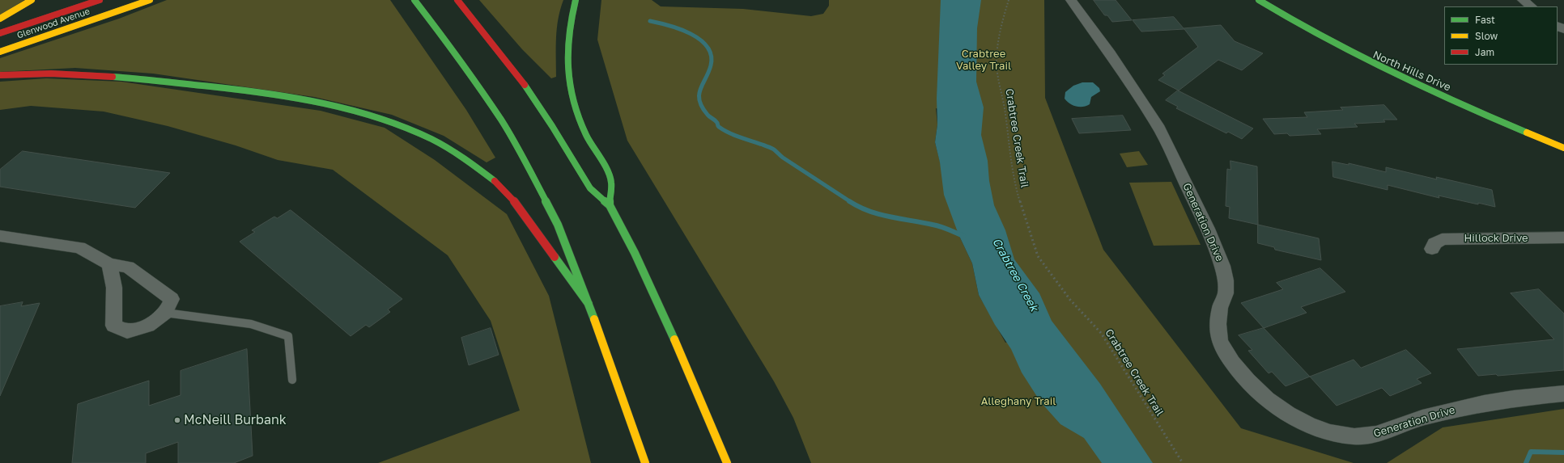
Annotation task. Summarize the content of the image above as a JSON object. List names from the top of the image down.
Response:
{
  "streets": {
    "main road": ["Glenwood Avenue", "North Hills Drive"],
    "street": ["Generation Drive", "Hillock Drive"],
    "path": ["Crabtree Creek Trail"]
  },
  "water": ["Crabtree Creek"],
  "parks": ["Crabtree Valley Trail", "Alleghany Trail"],
  "places": ["McNeill Burbank"],
  "legend": ["Fast", "Slow", "Jam"]
}
